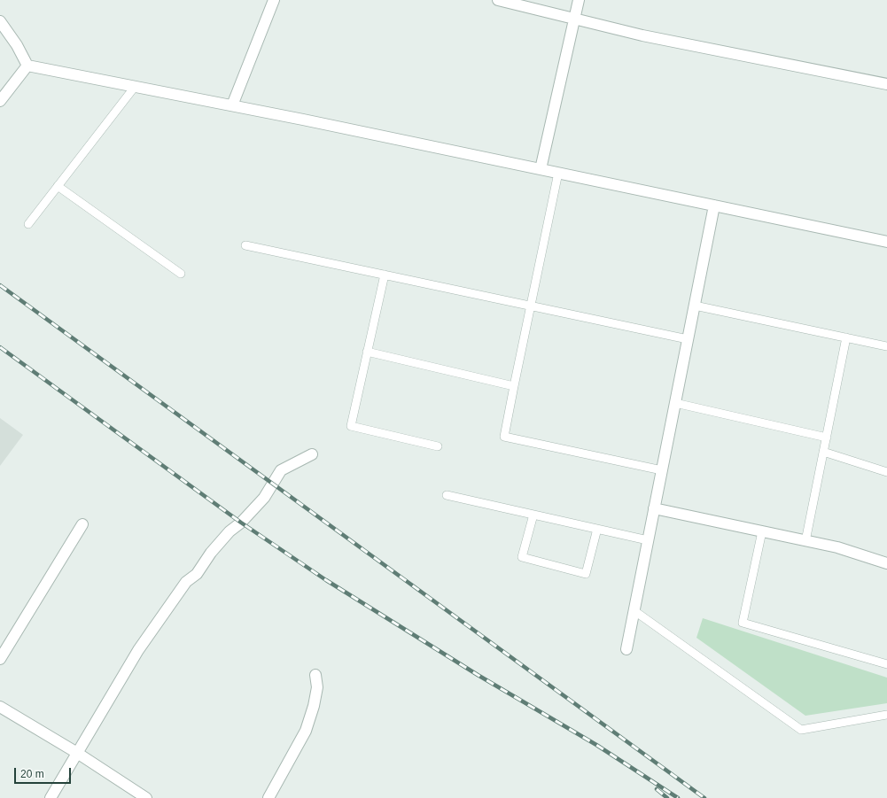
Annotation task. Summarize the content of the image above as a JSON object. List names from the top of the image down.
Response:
{
  "scale_bar": "20 m"
}
